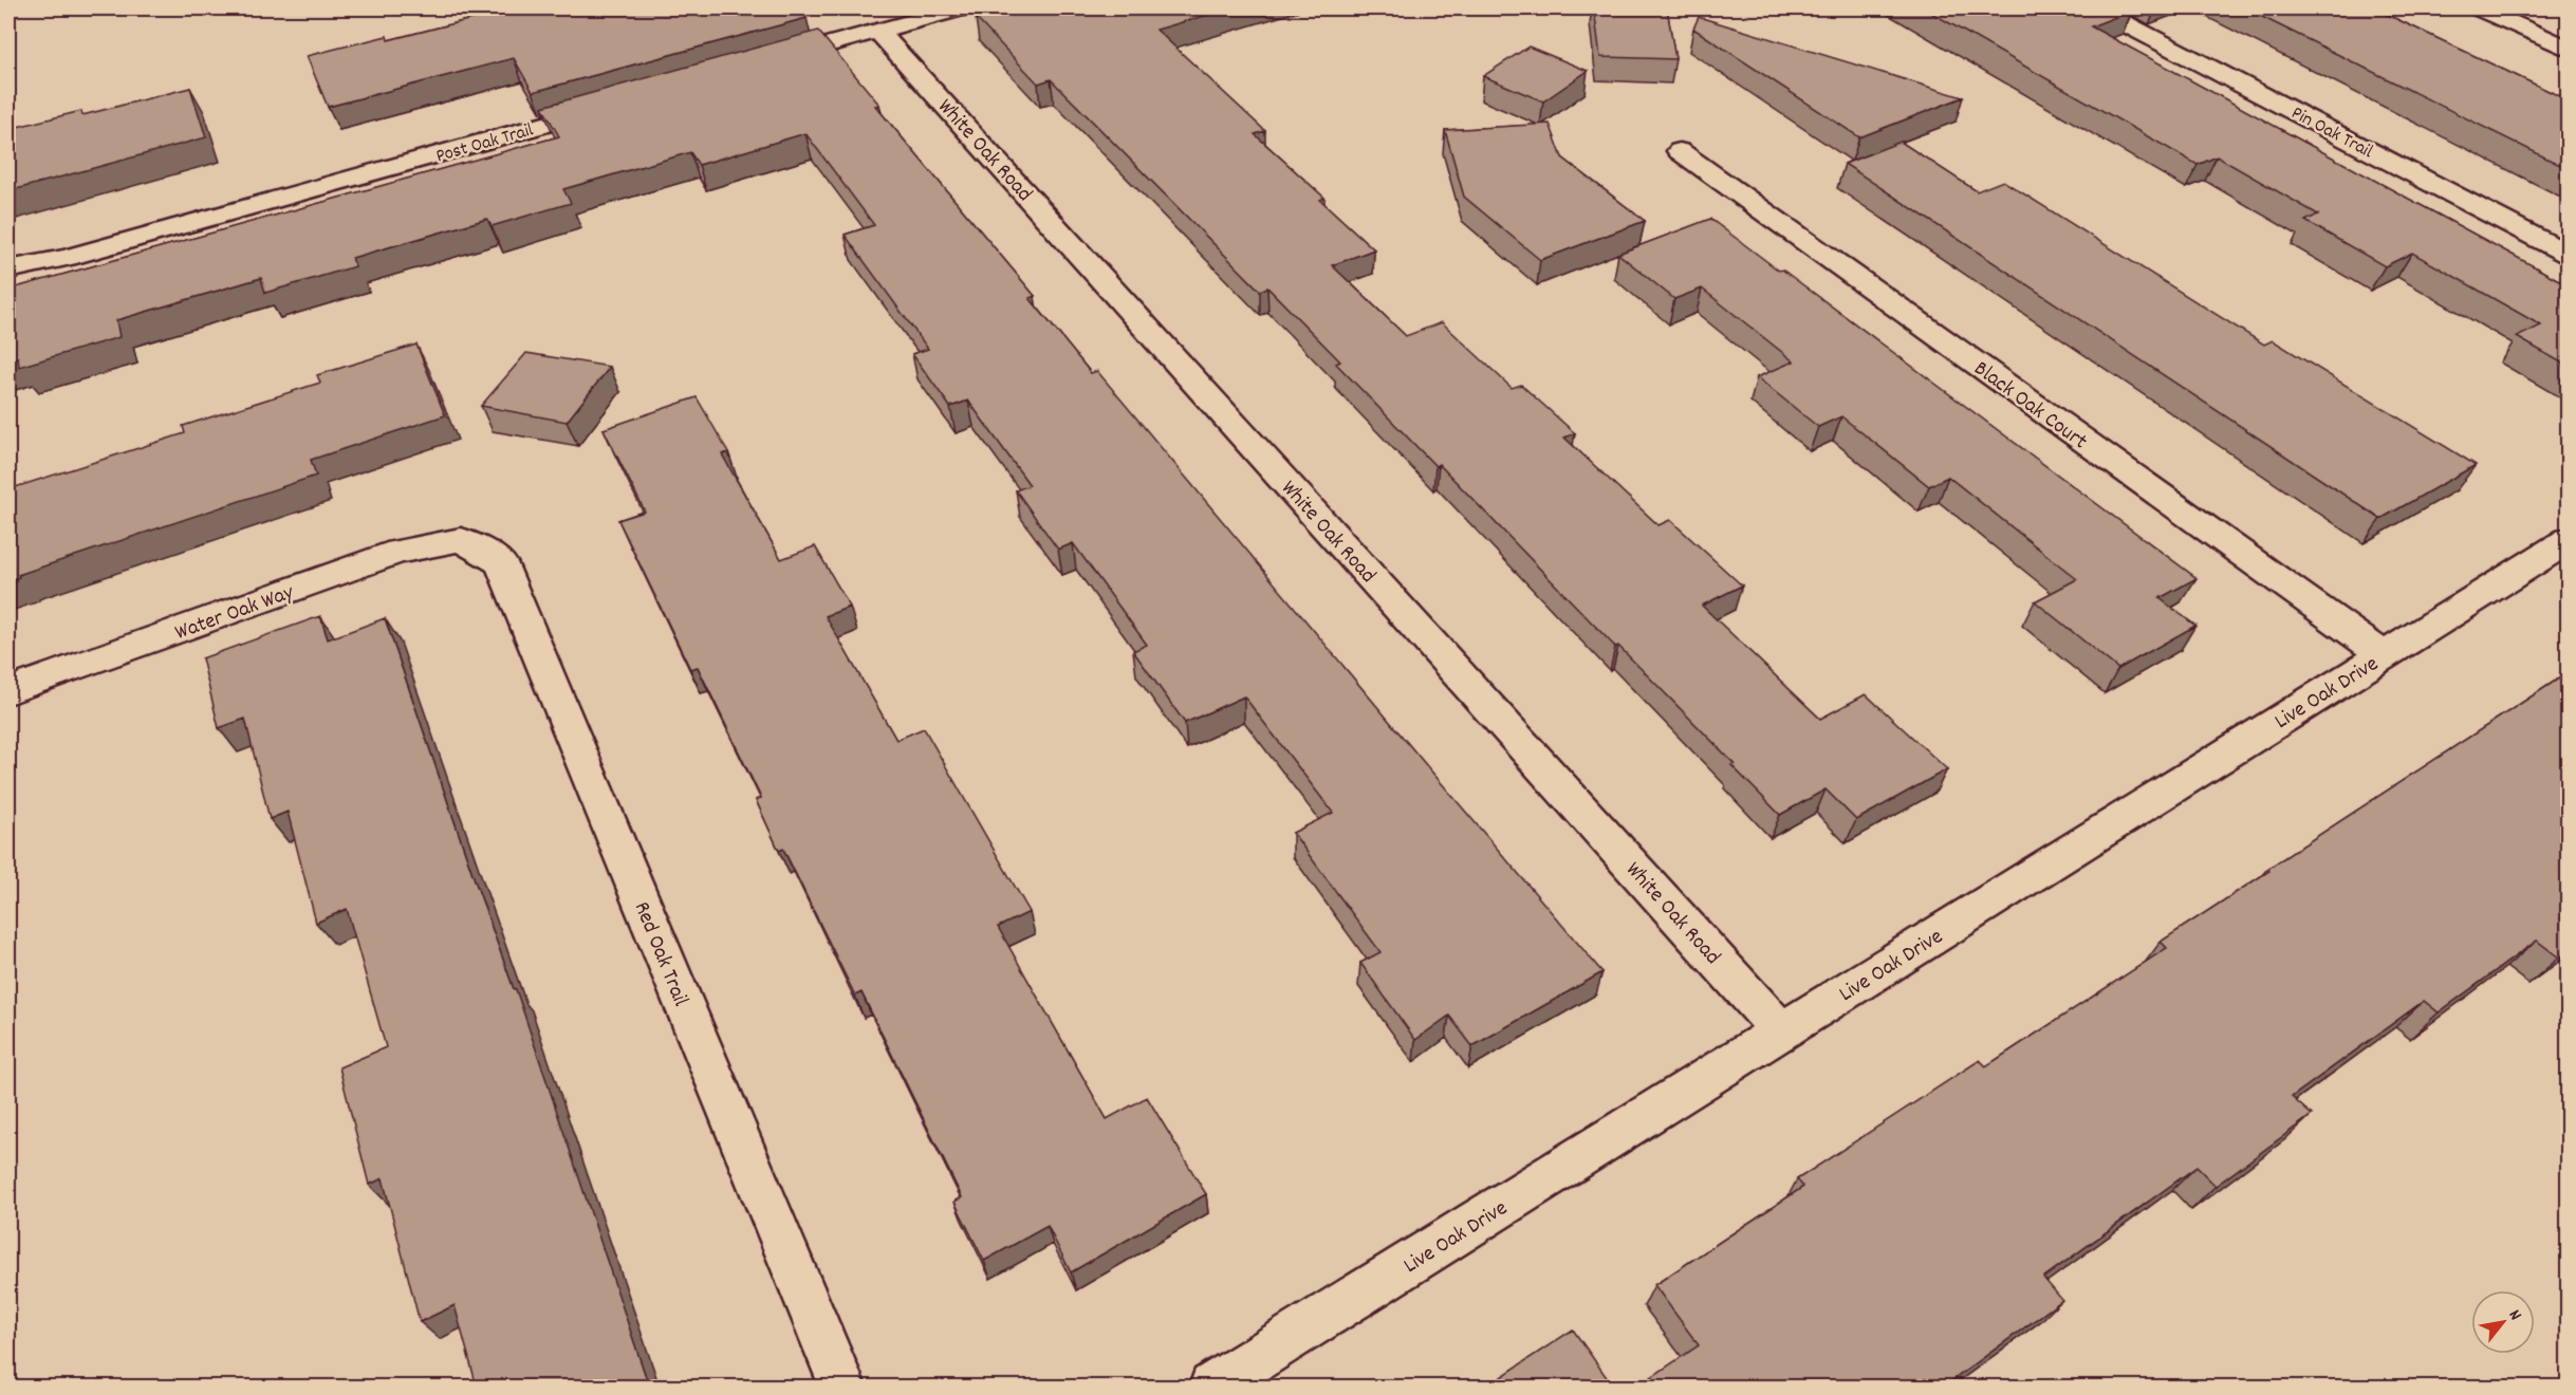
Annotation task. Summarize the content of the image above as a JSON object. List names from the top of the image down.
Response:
{
  "streets": {
    "street": [
      "Pin Oak Trail",
      "Post Oak Trail",
      "White Oak Road",
      "Black Oak Court",
      "Water Oak Way",
      "Live Oak Drive",
      "Red Oak Trail"
    ]
  },
  "crossings": [
    ["White Oak Road", "Live Oak Drive"],
    ["Black Oak Court", "Live Oak Drive"],
    ["Water Oak Way", "Red Oak Trail"]
  ],
  "north": "top right"
}
